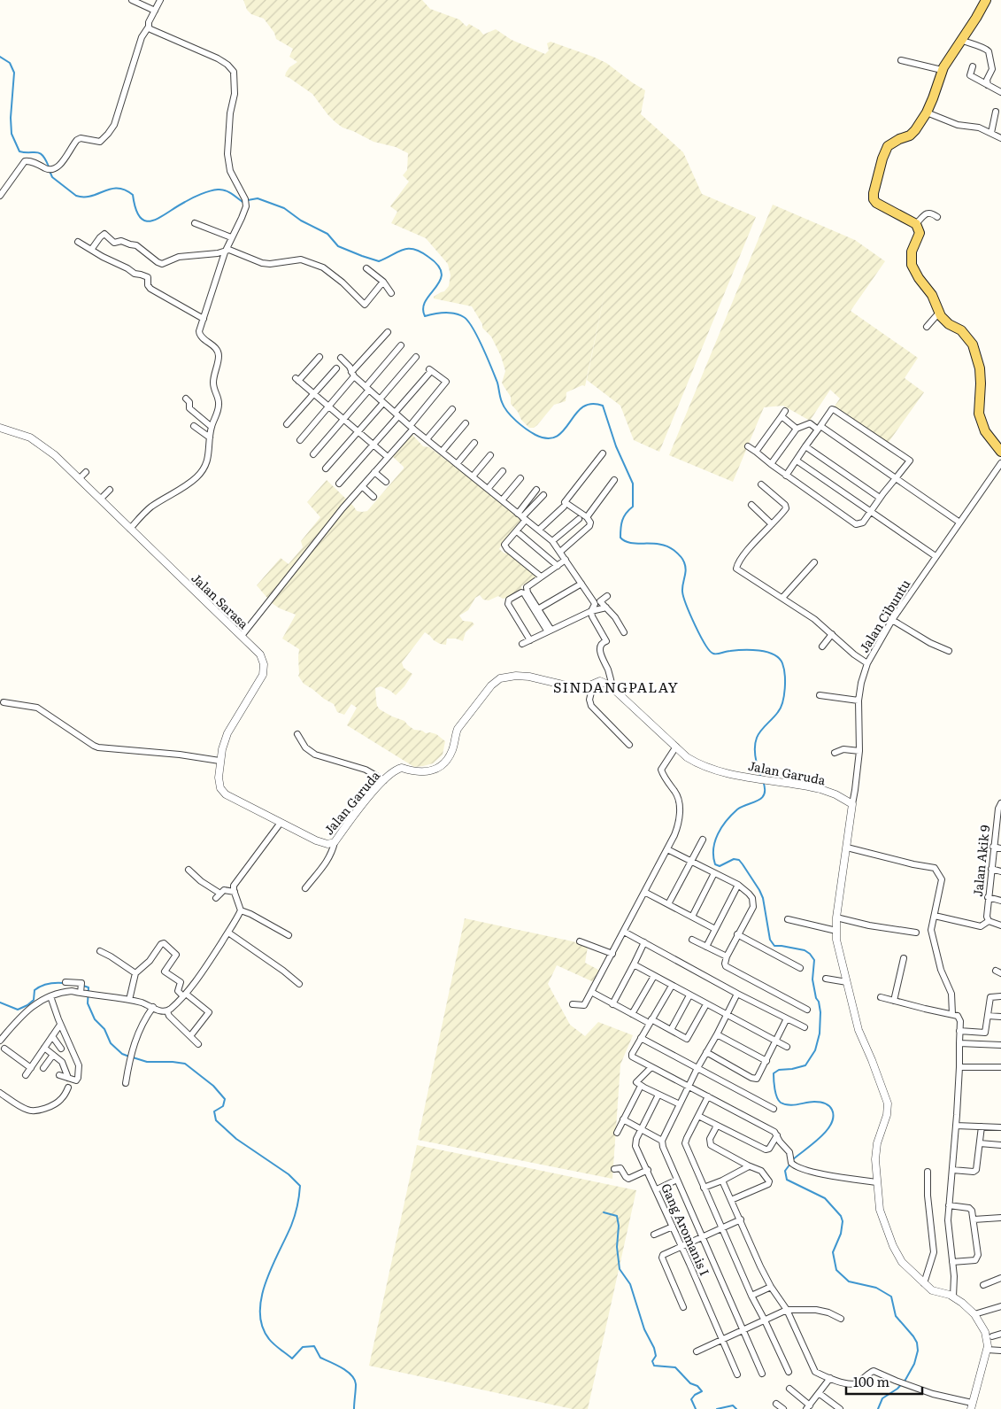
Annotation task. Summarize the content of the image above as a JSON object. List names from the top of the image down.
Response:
{
  "streets": {
    "street": [
      "Jalan Sarasa",
      "Jalan Cibuntu",
      "Jalan Garuda",
      "Jalan Akik 9",
      "Gang Aromanis I"
    ]
  },
  "crossings": [
    ["Jalan Sarasa", "Jalan Garuda"],
    ["Jalan Cibuntu", "Jalan Garuda"]
  ],
  "districts": ["SINDANGPALAY"],
  "scale_bar": "100 m"
}
